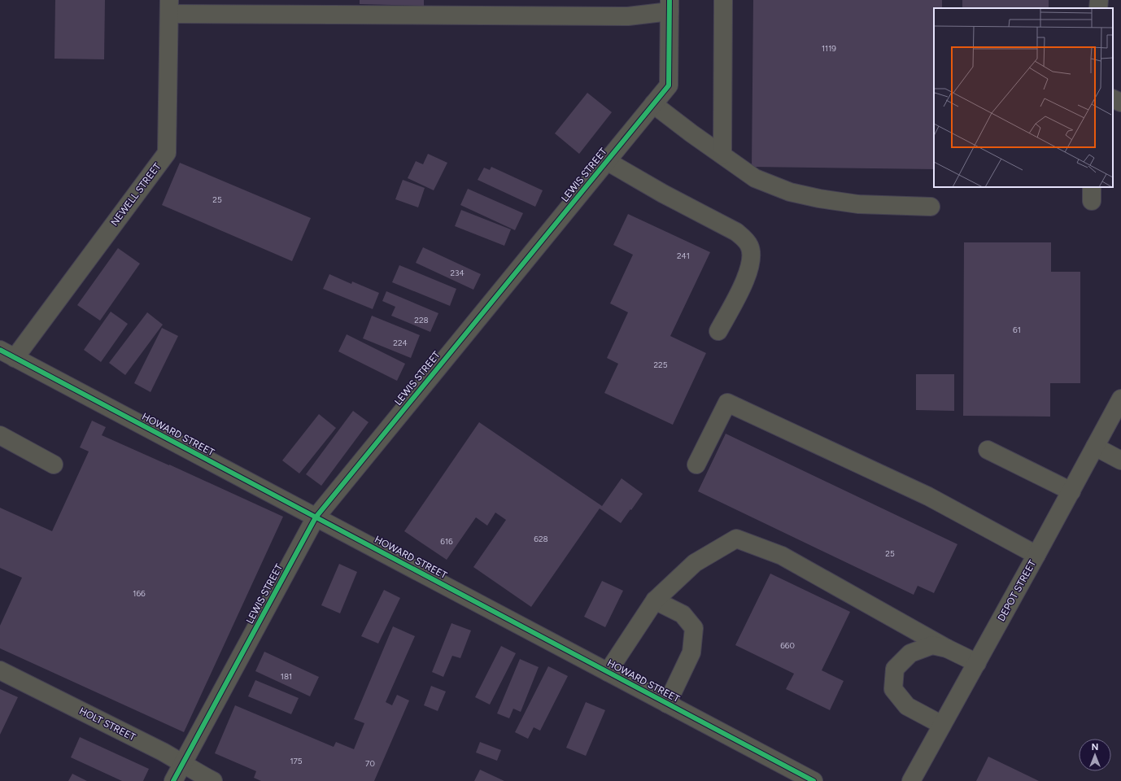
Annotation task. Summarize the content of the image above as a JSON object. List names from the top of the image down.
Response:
{
  "streets": {
    "street": [
      "LEWIS STREET",
      "NEWELL STREET",
      "HOWARD STREET",
      "DEPOT STREET",
      "HOLT STREET"
    ]
  },
  "crossings": [
    ["LEWIS STREET", "HOWARD STREET"],
    ["LEWIS STREET", "HOLT STREET"],
    ["NEWELL STREET", "HOWARD STREET"]
  ],
  "house_numbers": [
    "1119",
    "25",
    "241",
    "234",
    "228",
    "61",
    "224",
    "225",
    "628",
    "616",
    "25",
    "166",
    "660",
    "181",
    "175",
    "70"
  ],
  "north": "top"
}
